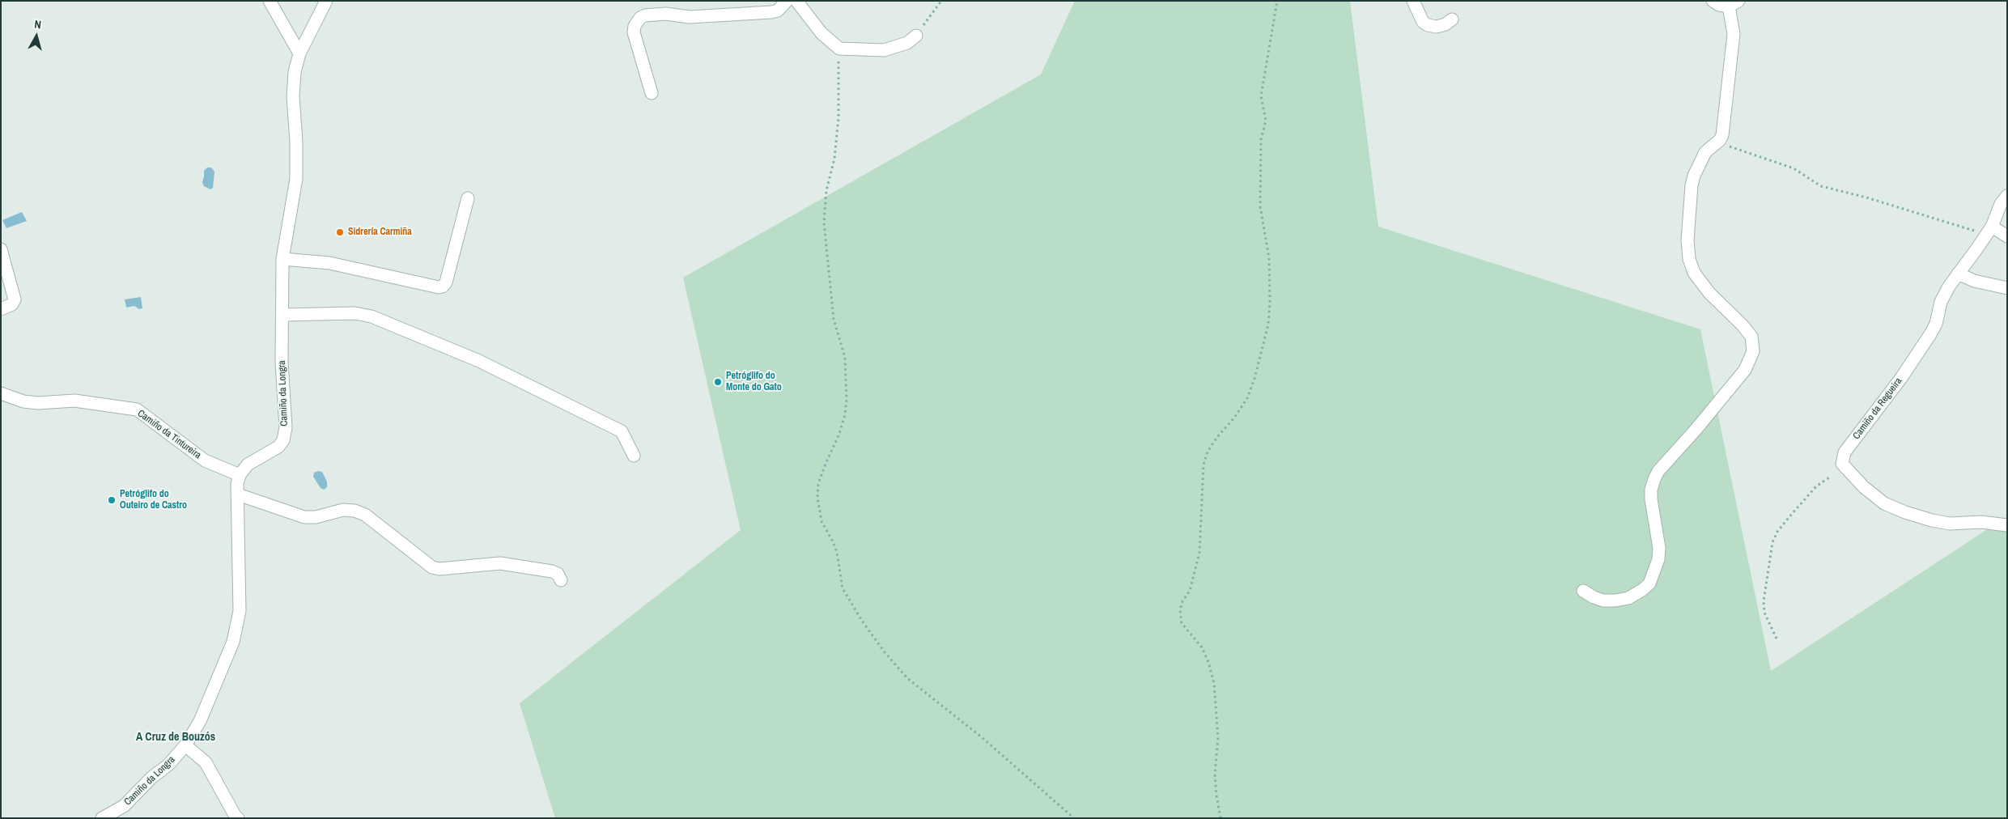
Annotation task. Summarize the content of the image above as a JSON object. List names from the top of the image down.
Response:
{
  "streets": {
    "street": ["Camiño da Longra", "Camiño da Regueira", "Camiño da Tintureira"]
  },
  "crossings": [
    ["Camiño da Longra", "Camiño da Tintureira"]
  ],
  "districts": ["A Cruz de Bouzós"],
  "places": ["Sidrería Carmiña", "Petróglifo do Monte do Gato", "Petróglifo do Outeiro de Castro"],
  "north": "top"
}
